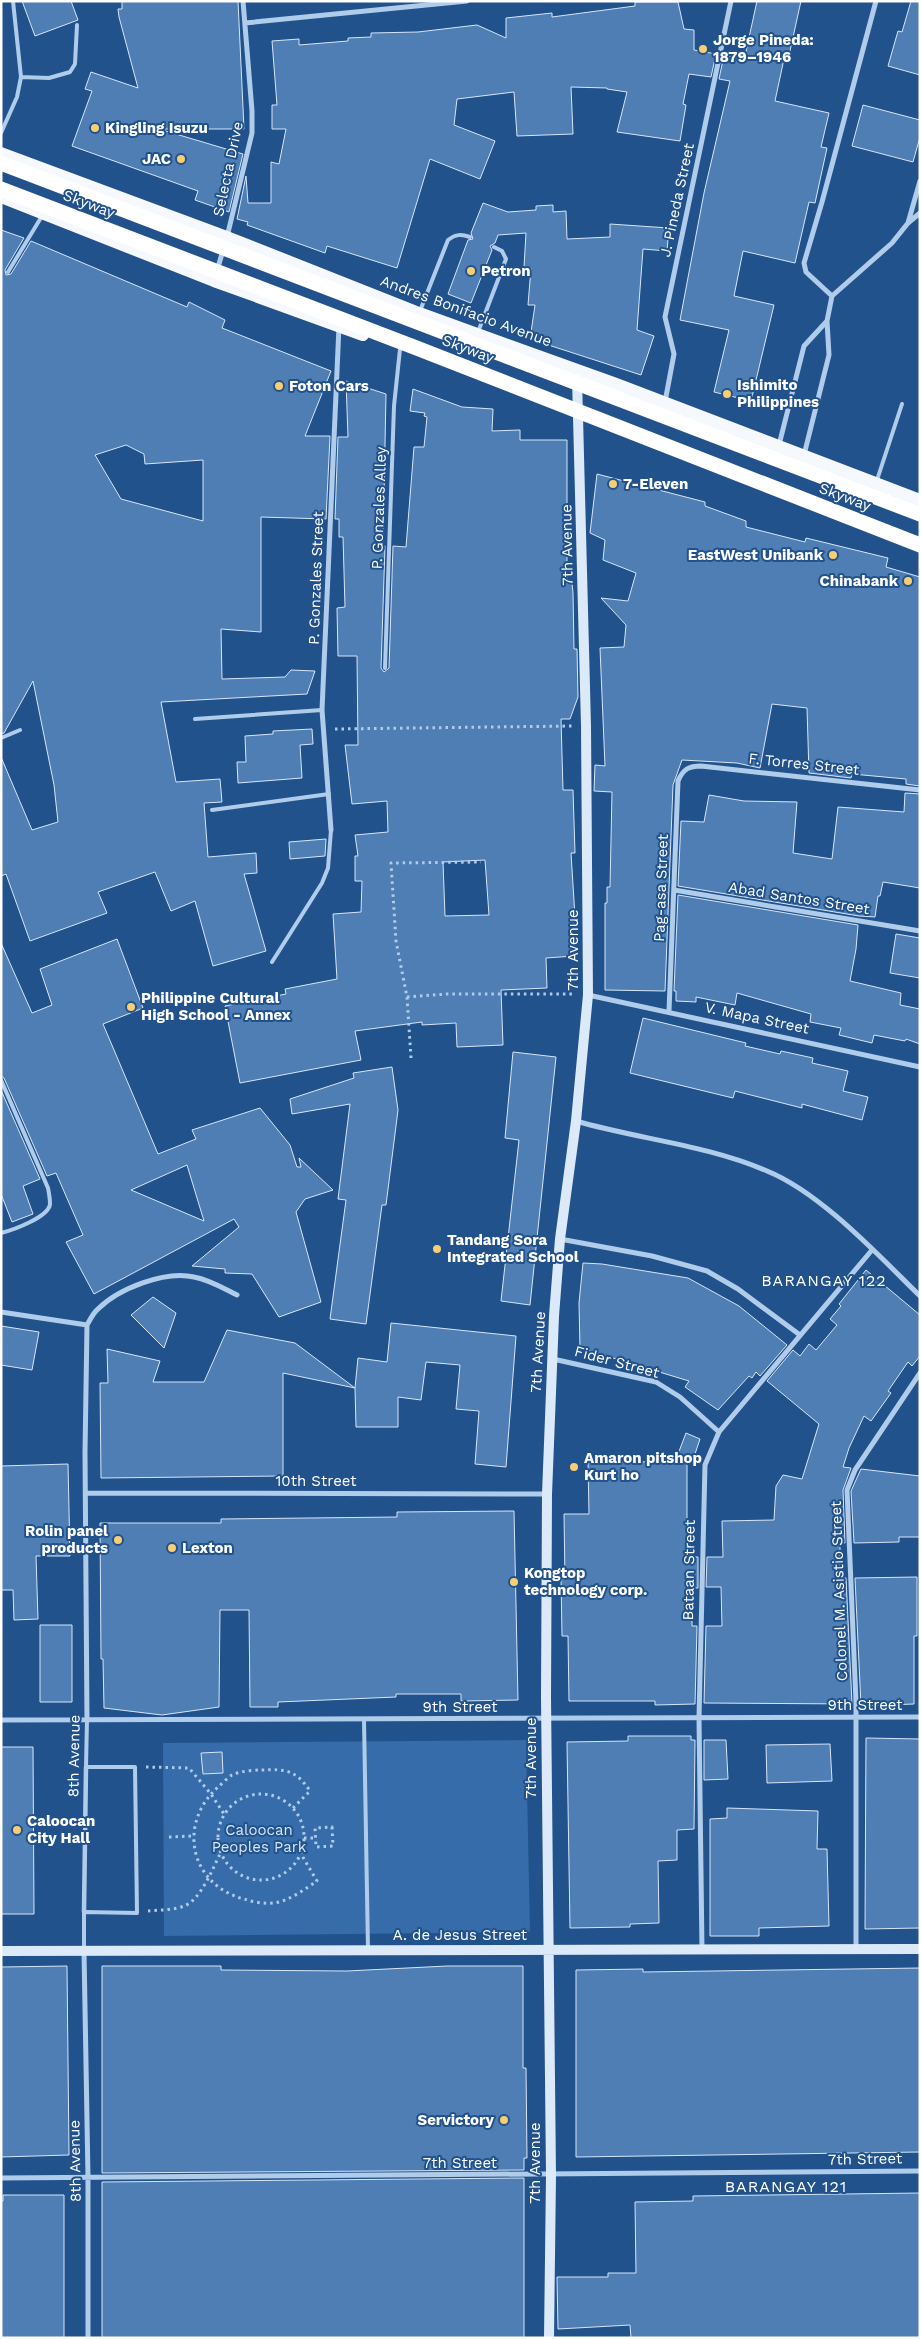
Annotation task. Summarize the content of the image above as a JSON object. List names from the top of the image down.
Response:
{
  "streets": {
    "highway": ["Skyway"],
    "main road": ["Andres Bonifacio Avenue", "7th Avenue", "A. de Jesus Street"],
    "street": [
      "Selecta Drive",
      "J. Pineda Street",
      "P. Gonzales Street",
      "F. Torres Street",
      "Pag-asa Street",
      "Abad Santos Street",
      "V. Mapa Street",
      "Fider Street",
      "10th Street",
      "Bataan Street",
      "Colonel M. Asistio Street",
      "9th Street",
      "8th Avenue",
      "7th Street"
    ],
    "lane": ["P. Gonzales Alley"]
  },
  "crossings": [
    ["Selecta Drive", "Andres Bonifacio Avenue"],
    ["J. Pineda Street", "Andres Bonifacio Avenue"],
    ["Andres Bonifacio Avenue", "7th Avenue"],
    ["7th Avenue", "V. Mapa Street"],
    ["7th Avenue", "Fider Street"],
    ["7th Avenue", "10th Street"],
    ["7th Avenue", "9th Street"],
    ["7th Avenue", "A. de Jesus Street"],
    ["7th Avenue", "7th Street"],
    ["F. Torres Street", "Pag-asa Street"],
    ["Pag-asa Street", "Abad Santos Street"],
    ["Pag-asa Street", "V. Mapa Street"],
    ["Fider Street", "Bataan Street"],
    ["10th Street", "8th Avenue"],
    ["Bataan Street", "9th Street"],
    ["Bataan Street", "A. de Jesus Street"],
    ["Colonel M. Asistio Street", "9th Street"],
    ["Colonel M. Asistio Street", "A. de Jesus Street"],
    ["9th Street", "8th Avenue"],
    ["8th Avenue", "A. de Jesus Street"],
    ["8th Avenue", "7th Street"]
  ],
  "districts": ["BARANGAY 122", "BARANGAY 121"],
  "parks": ["Caloocan Peoples Park"],
  "places": [
    "Jorge Pineda: 1879–1946",
    "Kingling Isuzu",
    "JAC",
    "Petron",
    "Foton Cars",
    "Ishimito Philippines",
    "7-Eleven",
    "EastWest Unibank",
    "Chinabank",
    "Philippine Cultural High School - Annex",
    "Tandang Sora Integrated School",
    "Amaron pitshop Kurt ho",
    "Rolin panel products",
    "Lexton",
    "Kongtop technology corp.",
    "Caloocan City Hall",
    "Servictory"
  ]
}
